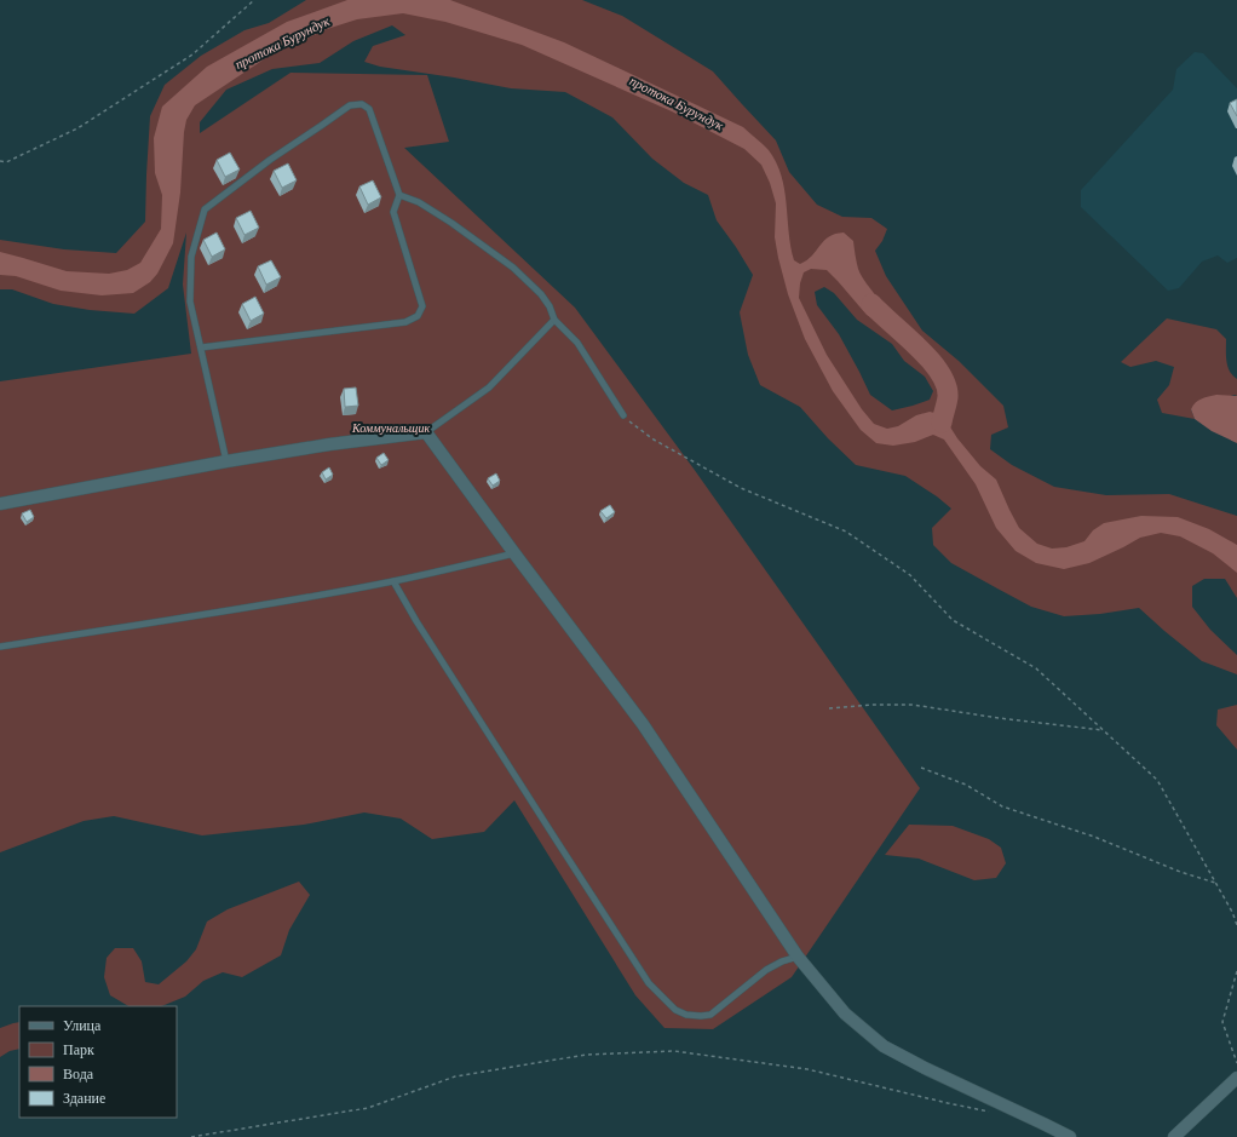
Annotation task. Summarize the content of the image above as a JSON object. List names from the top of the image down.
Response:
{
  "water": ["протока Бурундук"],
  "parks": ["Коммунальщик"],
  "legend": [
    "Улица",
    "Парк",
    "Вода",
    "Здание"
  ]
}
